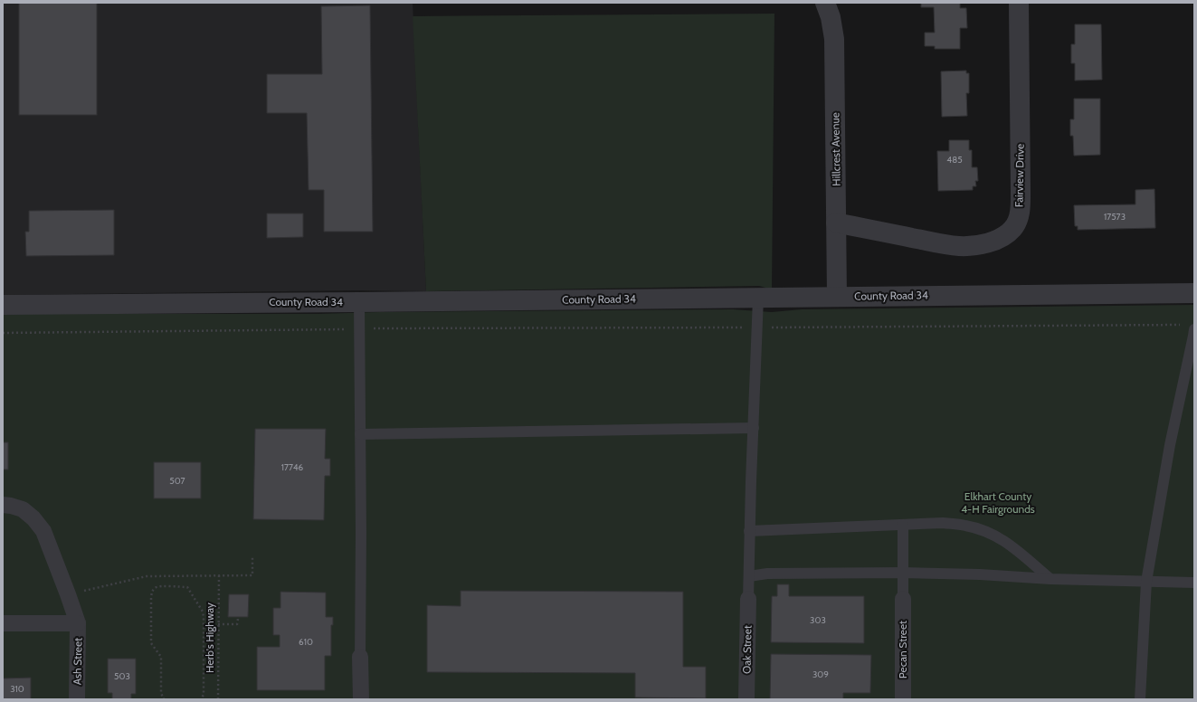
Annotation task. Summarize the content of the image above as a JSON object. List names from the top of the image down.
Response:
{
  "streets": {
    "street": [
      "Hillcrest Avenue",
      "Fairview Drive",
      "County Road 34",
      "Oak Street",
      "Pecan Street",
      "Ash Street"
    ],
    "path": ["Herb's Highway"]
  },
  "crossings": [
    ["Hillcrest Avenue", "Fairview Drive"],
    ["Hillcrest Avenue", "County Road 34"]
  ],
  "parks": ["Elkhart County 4-H Fairgrounds"],
  "house_numbers": [
    "485",
    "17573",
    "17746",
    "507",
    "303",
    "610",
    "309",
    "503",
    "310"
  ]
}
